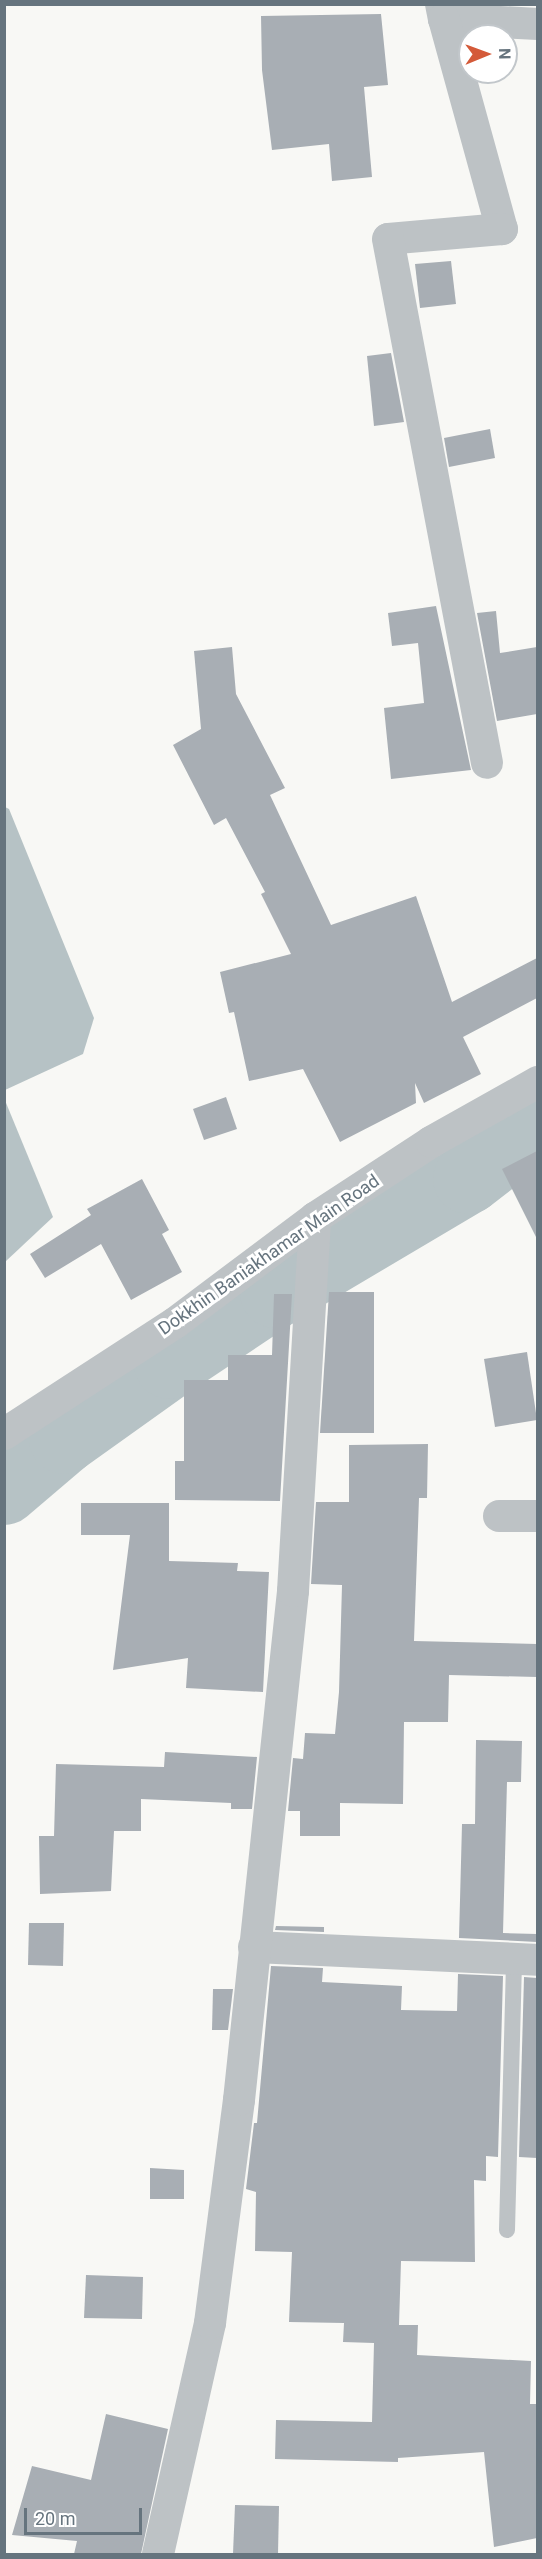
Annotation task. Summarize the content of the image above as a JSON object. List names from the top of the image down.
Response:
{
  "streets": {
    "street": ["Dokkhin Baniakhamar Main Road"]
  },
  "scale_bar": "20 m",
  "north": "right"
}
